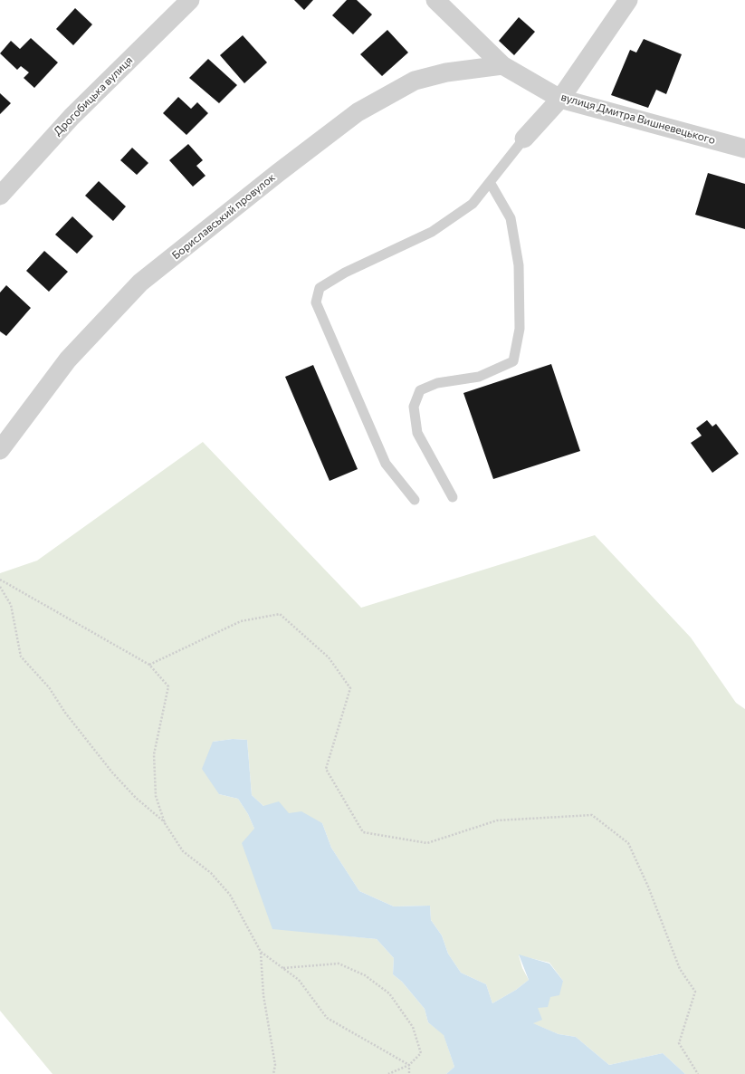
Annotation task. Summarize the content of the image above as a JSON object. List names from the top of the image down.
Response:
{
  "streets": {
    "street": ["Дрогобицька вулиця", "вулиця Дмитра Вишневецького", "Бориславський провулок"]
  },
  "crossings": [
    ["вулиця Дмитра Вишневецького", "Бориславський провулок"]
  ]
}
